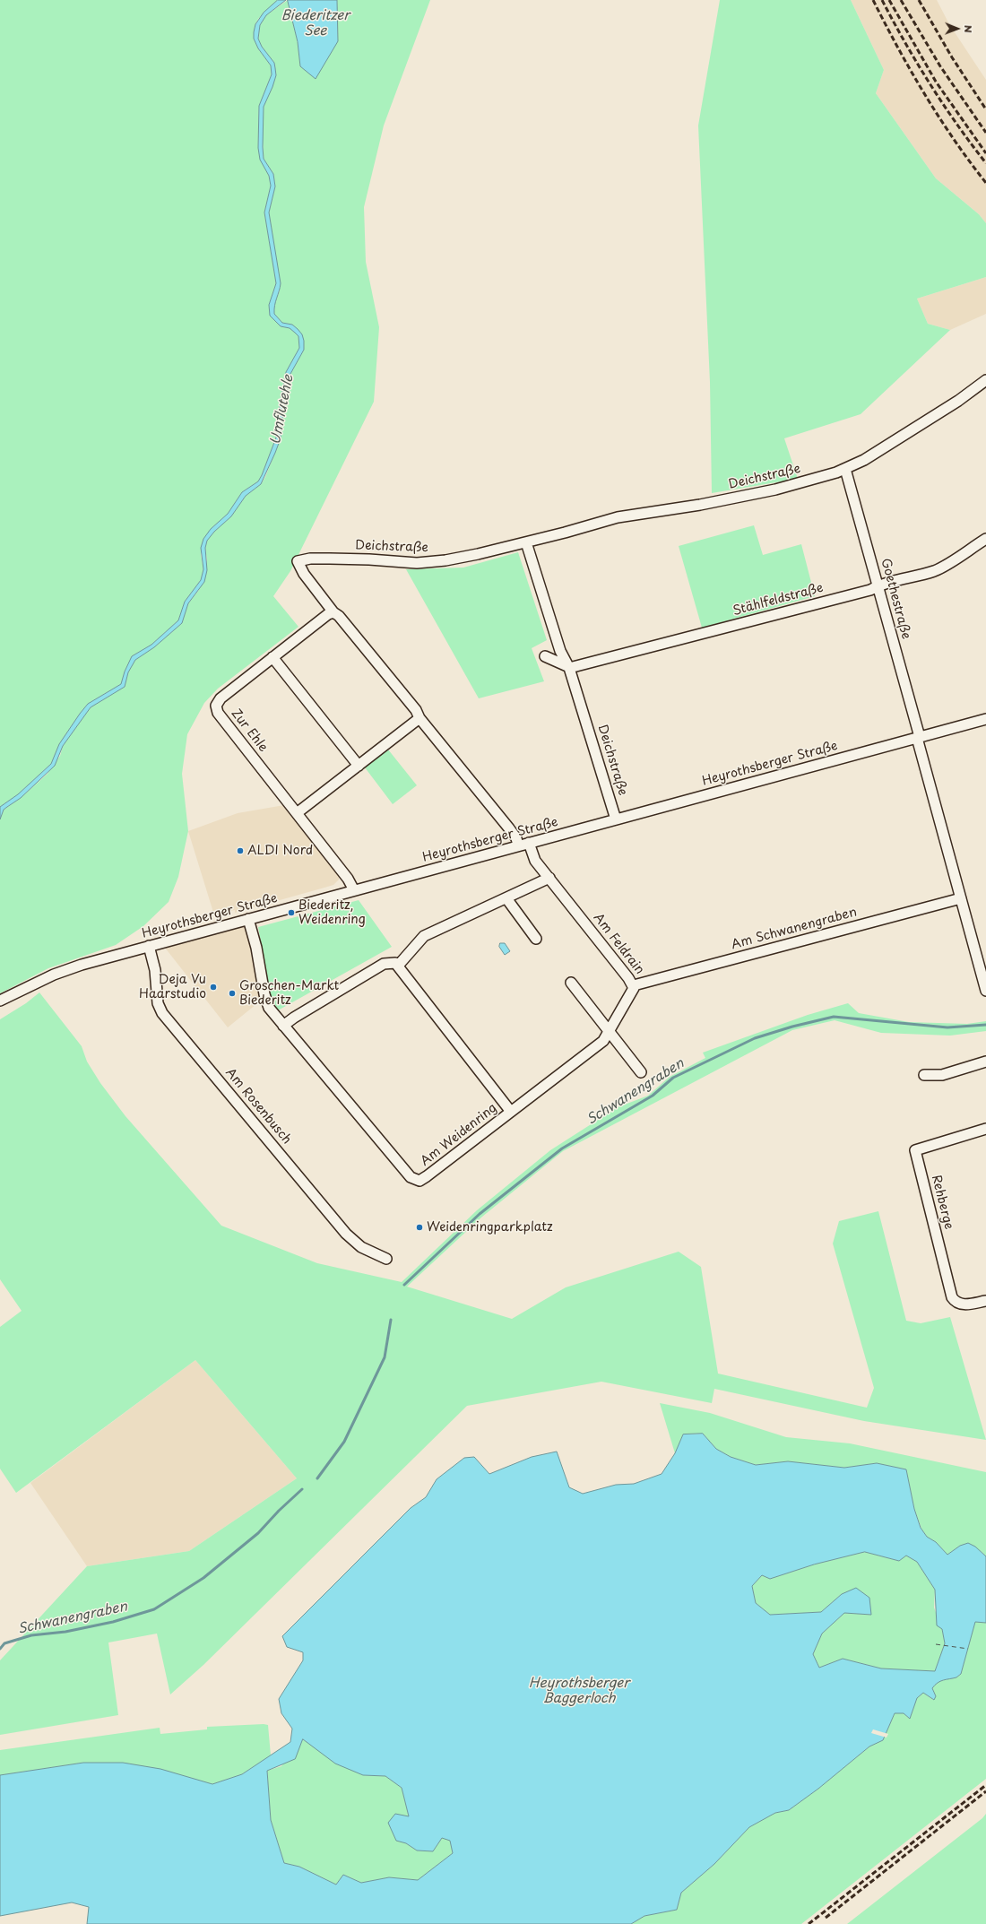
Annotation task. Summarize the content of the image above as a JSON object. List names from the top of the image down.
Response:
{
  "streets": {
    "street": [
      "Deichstraße",
      "Goethestraße",
      "Stählfeldstraße",
      "Zur Ehle",
      "Heyrothsberger Straße",
      "Am Schwanengraben",
      "Am Feldrain",
      "Am Rosenbusch",
      "Am Weidenring",
      "Rehberge"
    ]
  },
  "crossings": [
    ["Deichstraße", "Goethestraße"],
    ["Deichstraße", "Stählfeldstraße"],
    ["Deichstraße", "Zur Ehle"],
    ["Deichstraße", "Heyrothsberger Straße"],
    ["Goethestraße", "Stählfeldstraße"],
    ["Goethestraße", "Heyrothsberger Straße"],
    ["Goethestraße", "Am Schwanengraben"],
    ["Zur Ehle", "Heyrothsberger Straße"],
    ["Heyrothsberger Straße", "Am Feldrain"],
    ["Heyrothsberger Straße", "Am Rosenbusch"],
    ["Heyrothsberger Straße", "Am Weidenring"],
    ["Am Schwanengraben", "Am Feldrain"],
    ["Am Feldrain", "Am Weidenring"]
  ],
  "water": [
    "Biederitzer See",
    "Umflutehle",
    "Schwanengraben",
    "Heyrothsberger Baggerloch"
  ],
  "places": [
    "ALDI Nord",
    "Biederitz, Weidenring",
    "Deja Vu Haarstudio",
    "Groschen-Markt Biederitz",
    "Weidenringparkplatz"
  ],
  "north": "right"
}
